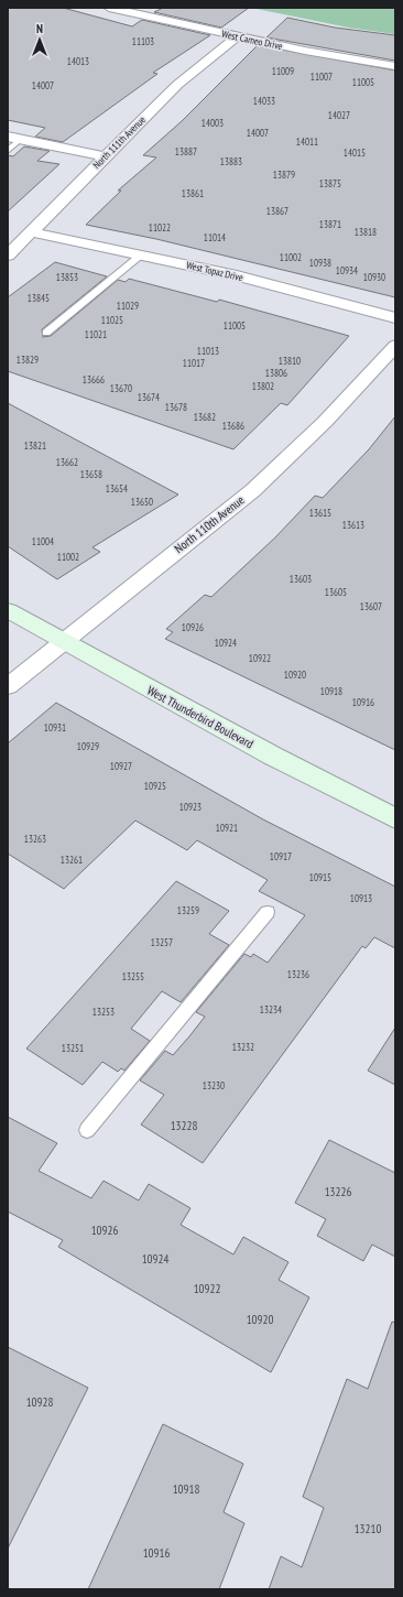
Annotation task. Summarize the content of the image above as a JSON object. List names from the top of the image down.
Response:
{
  "streets": {
    "street": [
      "West Cameo Drive",
      "North 111th Avenue",
      "West Topaz Drive",
      "North 110th Avenue",
      "West Thunderbird Boulevard"
    ]
  },
  "crossings": [
    ["West Cameo Drive", "North 111th Avenue"],
    ["North 111th Avenue", "West Topaz Drive"],
    ["North 110th Avenue", "West Thunderbird Boulevard"]
  ],
  "house_numbers": [
    "11103",
    "14013",
    "11009",
    "11007",
    "11005",
    "14007",
    "14033",
    "14027",
    "14003",
    "14007",
    "14011",
    "13887",
    "14015",
    "13883",
    "13879",
    "13875",
    "13861",
    "13867",
    "13871",
    "11022",
    "13818",
    "11014",
    "11002",
    "10938",
    "10934",
    "13853",
    "10930",
    "13845",
    "11029",
    "11025",
    "11005",
    "11021",
    "11013",
    "13829",
    "13810",
    "11017",
    "13806",
    "13666",
    "13802",
    "13670",
    "13674",
    "13678",
    "13682",
    "13686",
    "13821",
    "13662",
    "13658",
    "13654",
    "13650",
    "13615",
    "13613",
    "11004",
    "11002",
    "13603",
    "13605",
    "13607",
    "10926",
    "10924",
    "10922",
    "10920",
    "10918",
    "10916",
    "10931",
    "10929",
    "10927",
    "10925",
    "10923",
    "10921",
    "13263",
    "10917",
    "13261",
    "10915",
    "10913",
    "13259",
    "13257",
    "13236",
    "13255",
    "13234",
    "13253",
    "13232",
    "13251",
    "13230",
    "13228",
    "13226",
    "10926",
    "10924",
    "10922",
    "10920",
    "10928",
    "10918",
    "13210",
    "10916"
  ],
  "north": "top"
}
